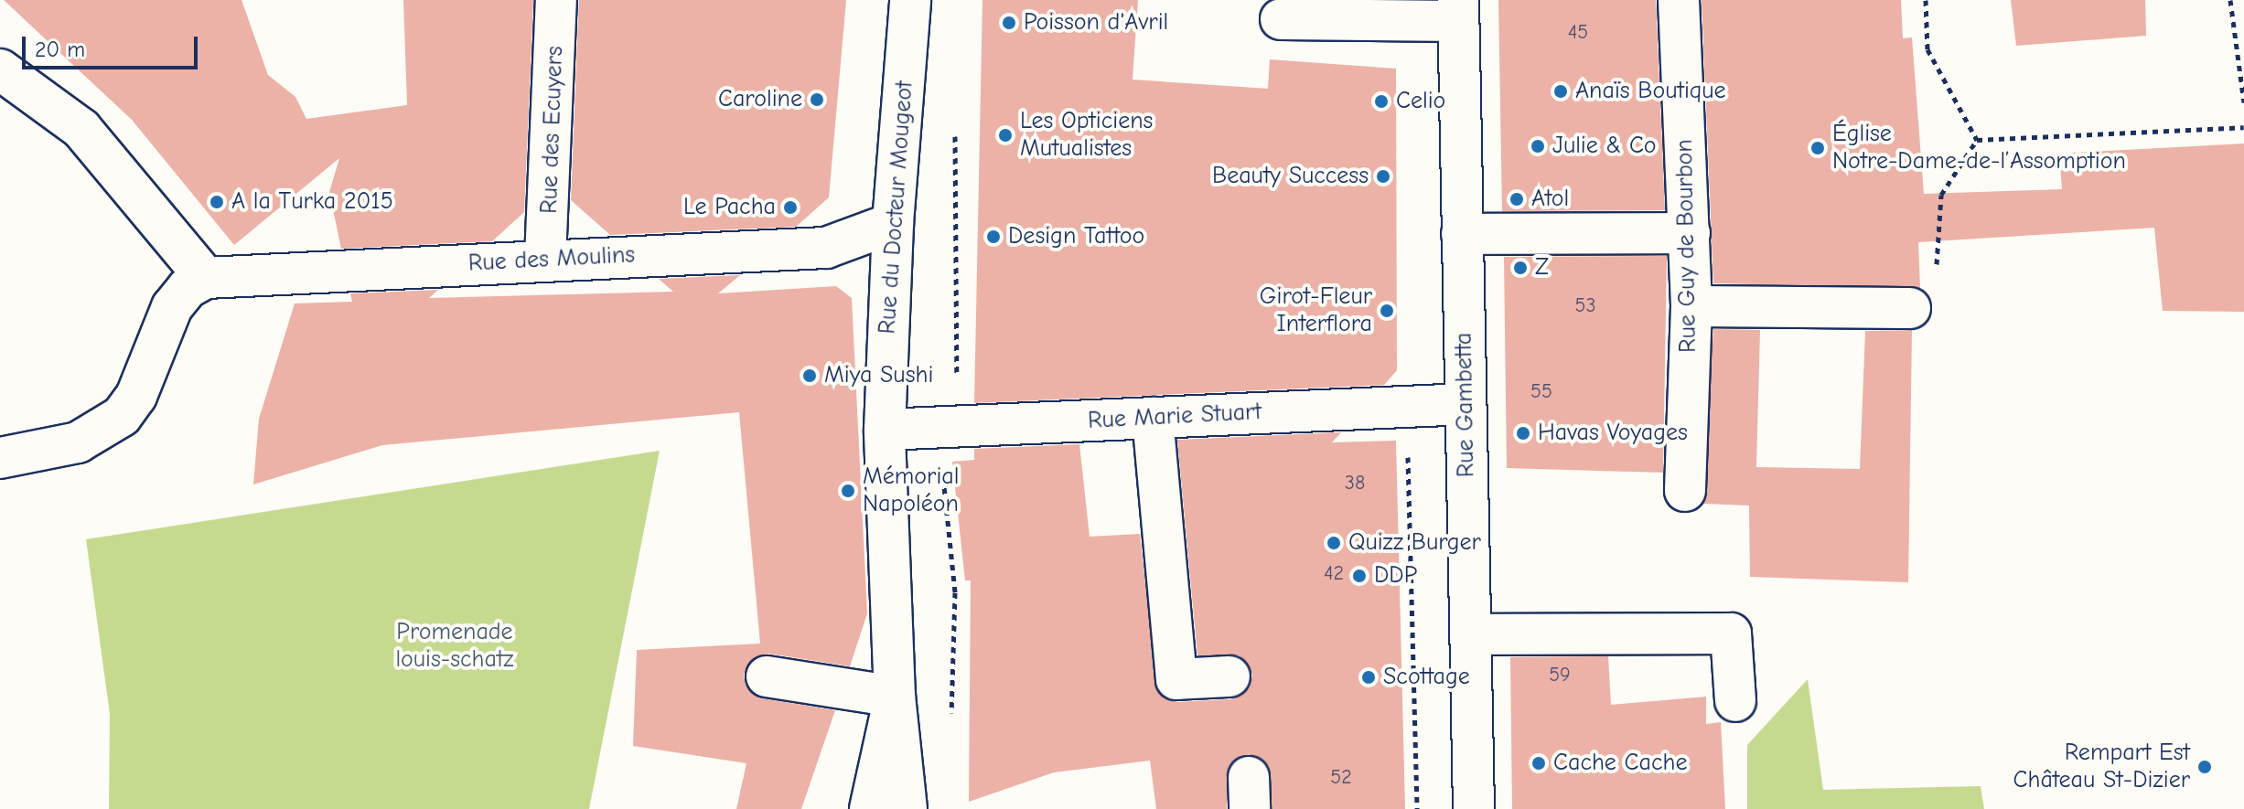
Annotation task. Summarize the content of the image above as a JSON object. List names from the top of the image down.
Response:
{
  "streets": {
    "street": [
      "Rue des Ecuyers",
      "Rue du Docteur Mougeot",
      "Rue Guy de Bourbon",
      "Rue des Moulins",
      "Rue Gambetta",
      "Rue Marie Stuart"
    ]
  },
  "crossings": [
    ["Rue des Ecuyers", "Rue des Moulins"],
    ["Rue du Docteur Mougeot", "Rue des Moulins"],
    ["Rue du Docteur Mougeot", "Rue Marie Stuart"],
    ["Rue Gambetta", "Rue Marie Stuart"]
  ],
  "parks": ["Promenade louis-schatz"],
  "places": [
    "Poisson d'Avril",
    "Anaïs Boutique",
    "Caroline",
    "Celio",
    "Les Opticiens Mutualistes",
    "Julie & Co",
    "Église Notre-Dame-de-l’Assomption",
    "Beauty Success",
    "Atol",
    "A la Turka 2015",
    "Le Pacha",
    "Design Tattoo",
    "Z",
    "Girot-Fleur Interflora",
    "Miya Sushi",
    "Havas Voyages",
    "Mémorial Napoléon",
    "Quizz Burger",
    "DDP",
    "Scottage",
    "Cache Cache",
    "Rempart Est Château St-Dizier"
  ],
  "house_numbers": [
    "45",
    "53",
    "55",
    "38",
    "42",
    "59",
    "52"
  ],
  "scale_bar": "20 m"
}
